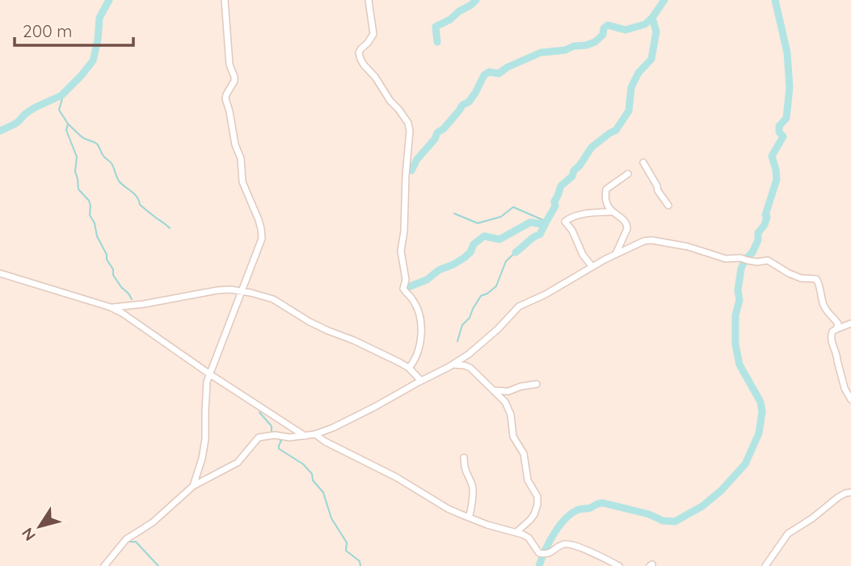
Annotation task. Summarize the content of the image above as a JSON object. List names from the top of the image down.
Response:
{
  "scale_bar": "200 m",
  "north": "bottom left"
}
